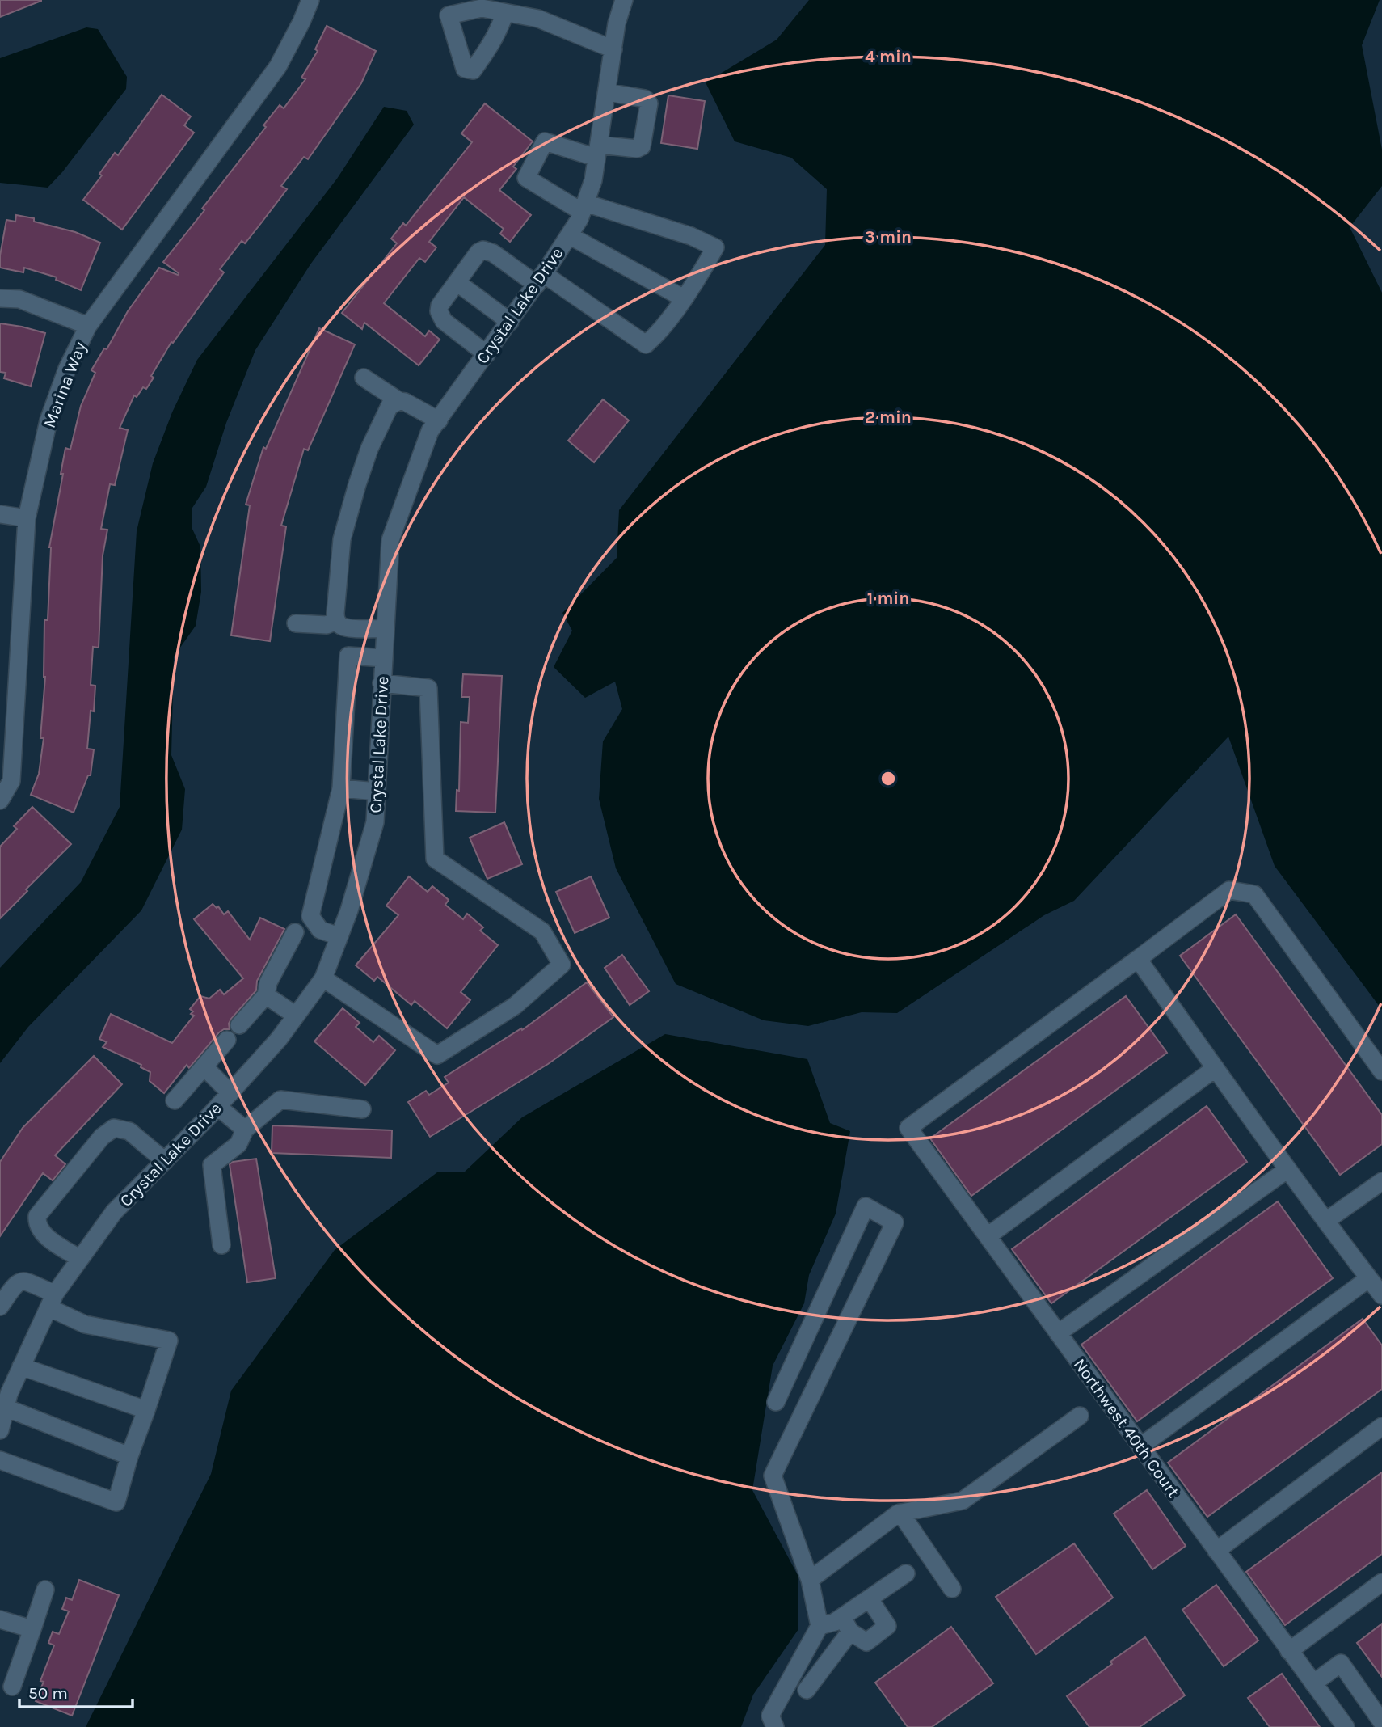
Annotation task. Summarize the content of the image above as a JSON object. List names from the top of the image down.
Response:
{
  "streets": {
    "street": ["Crystal Lake Drive", "Marina Way", "Northwest 40th Court"]
  },
  "scale_bar": "50 m",
  "rings": [
    "4 min",
    "3 min",
    "2 min",
    "1 min"
  ]
}
